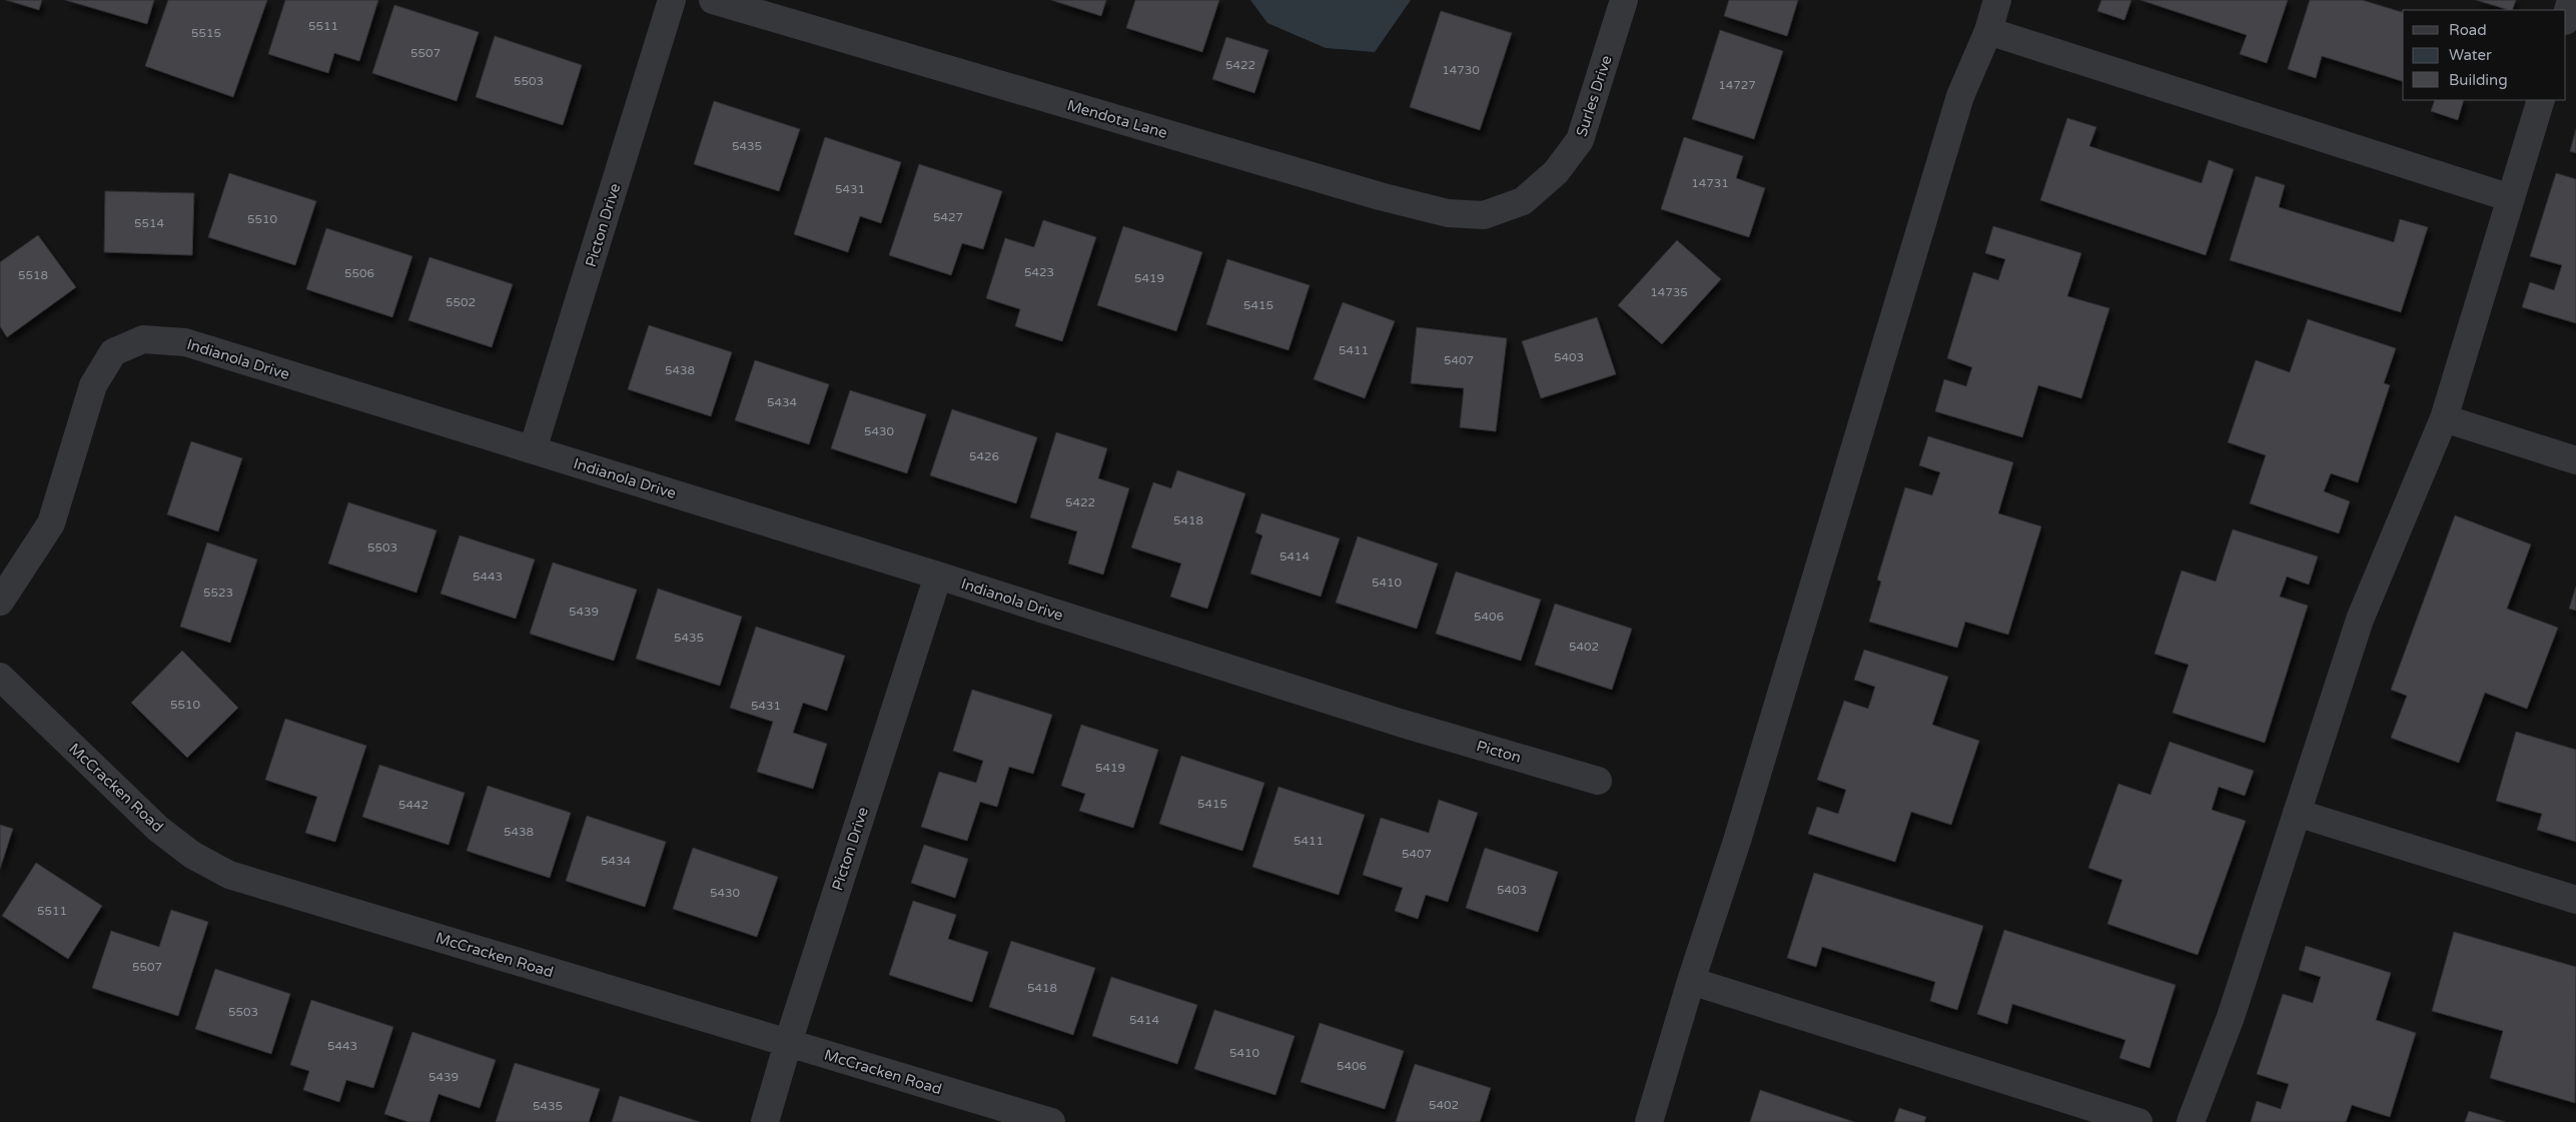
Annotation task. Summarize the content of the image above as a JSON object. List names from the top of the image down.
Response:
{
  "streets": {
    "street": [
      "Surles Drive",
      "Mendota Lane",
      "Picton Drive",
      "Indianola Drive",
      "Picton",
      "McCracken Road"
    ]
  },
  "crossings": [
    ["Surles Drive", "Mendota Lane"],
    ["Picton Drive", "Indianola Drive"],
    ["Picton Drive", "McCracken Road"],
    ["Indianola Drive", "Picton"]
  ],
  "house_numbers": [
    "5511",
    "5515",
    "5507",
    "5422",
    "14730",
    "5503",
    "14727",
    "5435",
    "14731",
    "5431",
    "5427",
    "5510",
    "5514",
    "5423",
    "5506",
    "5518",
    "5419",
    "14735",
    "5502",
    "5415",
    "5411",
    "5403",
    "5407",
    "5438",
    "5434",
    "5430",
    "5426",
    "5422",
    "5418",
    "5503",
    "5414",
    "5443",
    "5410",
    "5523",
    "5439",
    "5406",
    "5435",
    "5402",
    "5510",
    "5431",
    "5419",
    "5415",
    "5442",
    "5438",
    "5411",
    "5407",
    "5434",
    "5403",
    "5430",
    "5511",
    "5507",
    "5418",
    "5503",
    "5414",
    "5443",
    "5410",
    "5406",
    "5439",
    "5402",
    "5435"
  ],
  "legend": ["Road", "Water", "Building"]
}
